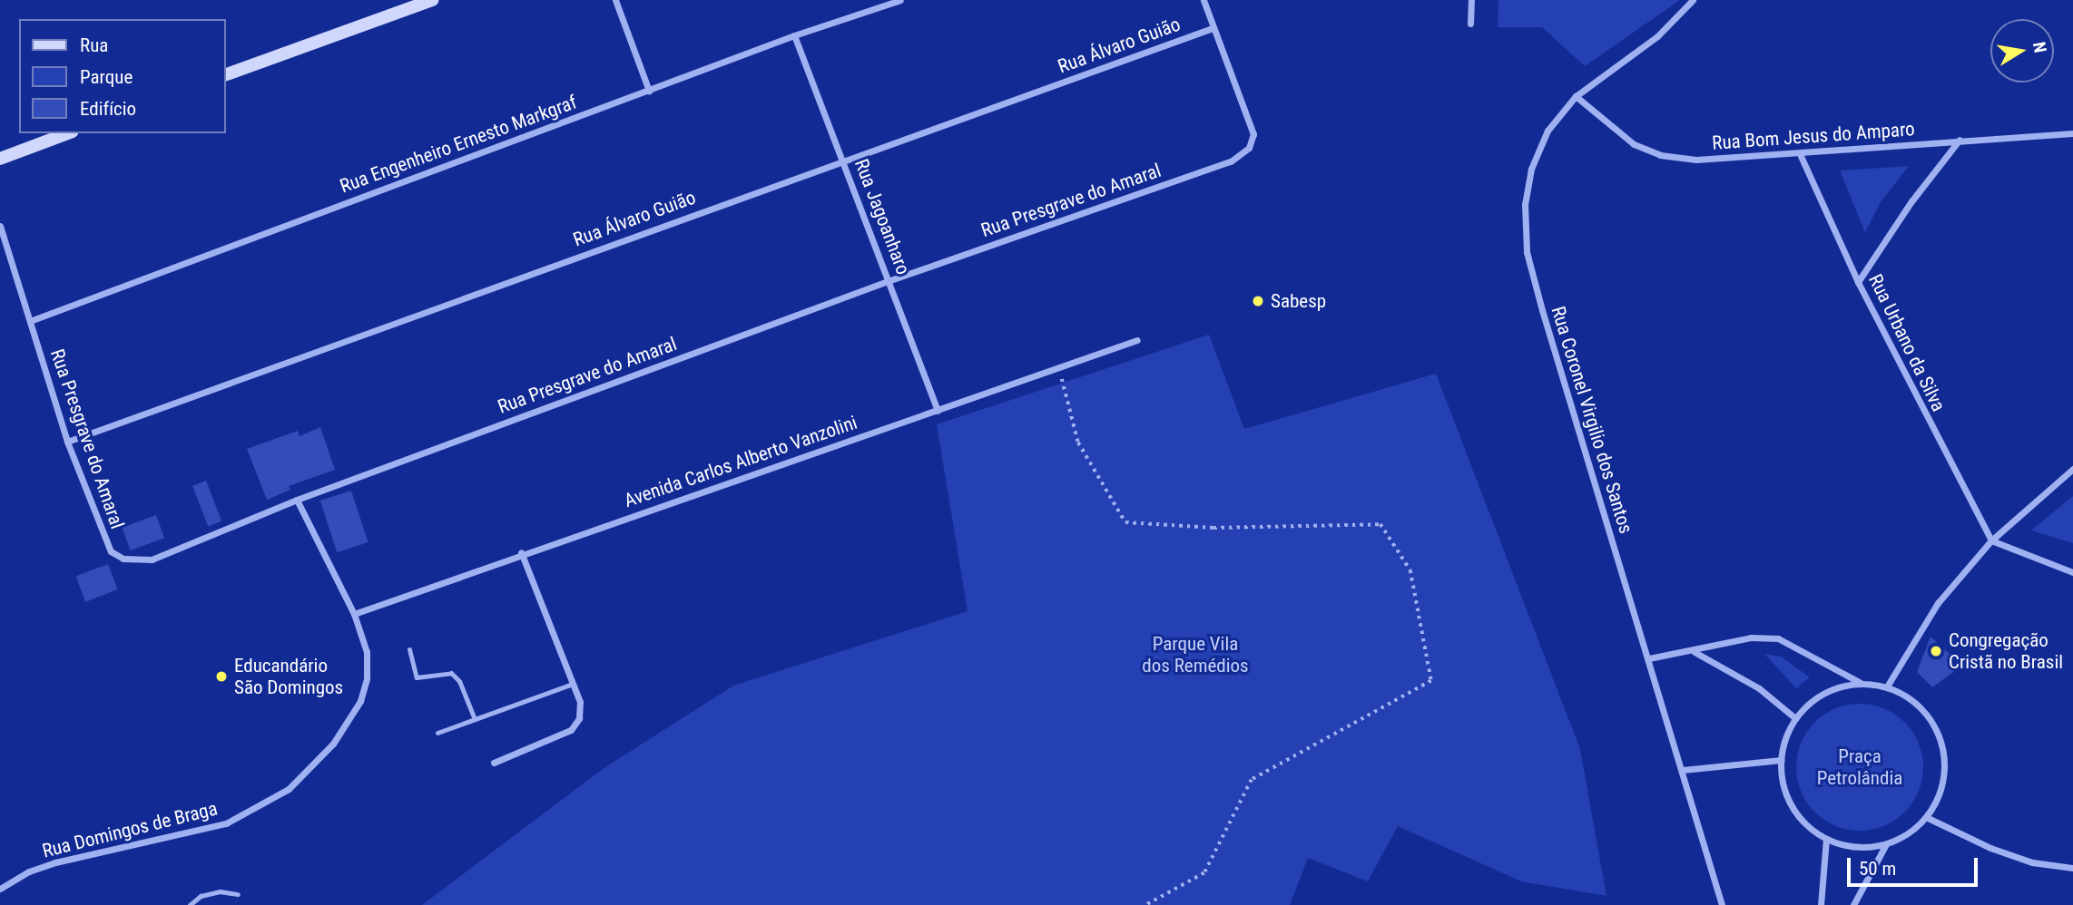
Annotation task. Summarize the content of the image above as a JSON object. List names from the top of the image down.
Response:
{
  "streets": {
    "street": [
      "Rua Álvaro Guião",
      "Rua Bom Jesus do Amparo",
      "Rua Engenheiro Ernesto Markgraf",
      "Rua Presgrave do Amaral",
      "Rua Jagoanharo",
      "Rua Urbano da Silva",
      "Rua Coronel Virgilio dos Santos",
      "Avenida Carlos Alberto Vanzolini",
      "Rua Domingos de Braga"
    ]
  },
  "crossings": [
    ["Rua Álvaro Guião", "Rua Presgrave do Amaral"],
    ["Rua Álvaro Guião", "Rua Jagoanharo"],
    ["Rua Bom Jesus do Amparo", "Rua Urbano da Silva"],
    ["Rua Bom Jesus do Amparo", "Rua Coronel Virgilio dos Santos"],
    ["Rua Engenheiro Ernesto Markgraf", "Rua Presgrave do Amaral"],
    ["Rua Engenheiro Ernesto Markgraf", "Rua Jagoanharo"],
    ["Rua Presgrave do Amaral", "Rua Jagoanharo"],
    ["Rua Presgrave do Amaral", "Rua Domingos de Braga"],
    ["Rua Jagoanharo", "Avenida Carlos Alberto Vanzolini"],
    ["Avenida Carlos Alberto Vanzolini", "Rua Domingos de Braga"]
  ],
  "parks": ["Parque Vila dos Remédios", "Praça Petrolândia"],
  "places": ["Sabesp", "Congregação Cristã no Brasil", "Educandário São Domingos"],
  "legend": ["Rua", "Parque", "Edifício"],
  "scale_bar": "50 m",
  "north": "right"
}
